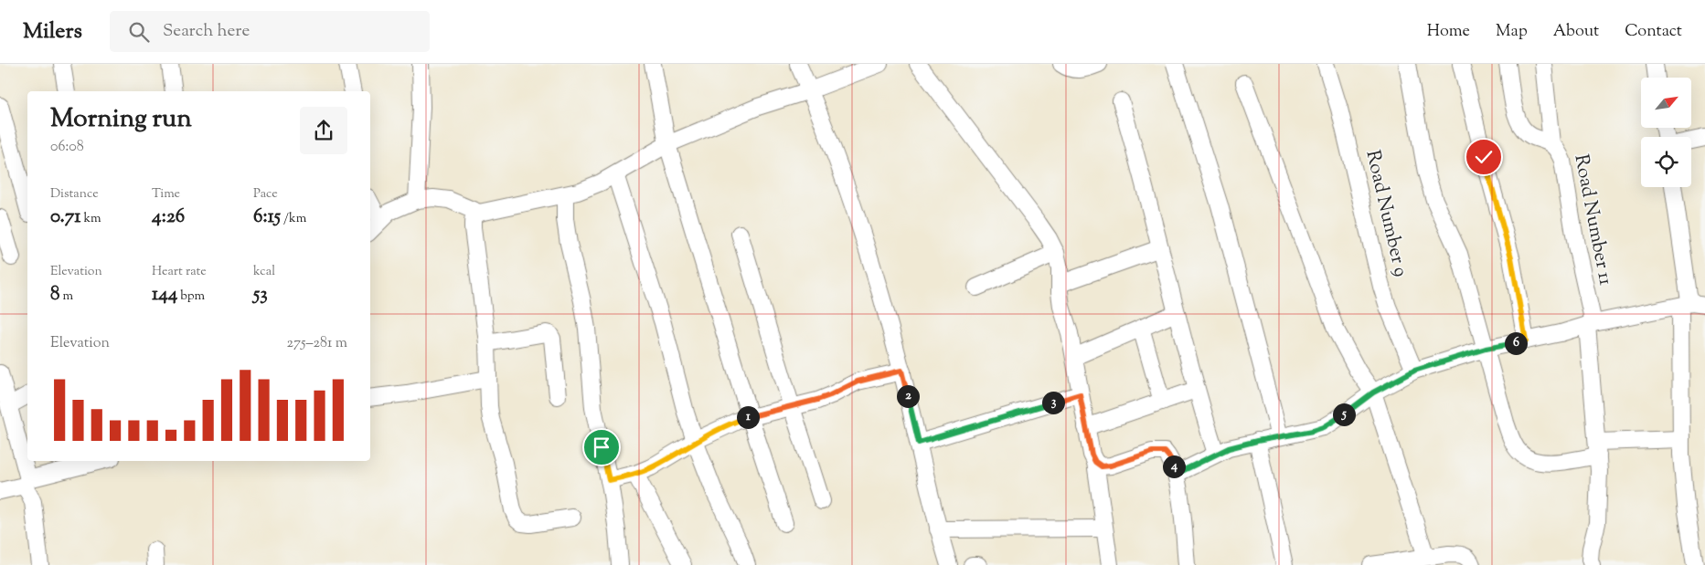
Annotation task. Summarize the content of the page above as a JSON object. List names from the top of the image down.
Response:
{
  "streets": {
    "street": ["Road Number 9", "Road Number 11"]
  },
  "north": "top right",
  "page": {
    "header": "Milers",
    "search": "Search here",
    "nav": [
      "Home",
      "Map",
      "About",
      "Contact"
    ],
    "heading": ["Morning run", "06:08"],
    "stats": [
      ["Distance", "0.71 km"],
      ["Time", "4:26"],
      ["Pace", "6:15 /km"],
      ["Elevation", "8 m"],
      ["Heart rate", "144 bpm"],
      ["kcal", "53"]
    ],
    "chart": ["Elevation", "275–281 m"],
    "pins": [
      "6",
      "2",
      "3",
      "5",
      "1",
      "4"
    ]
  }
}
